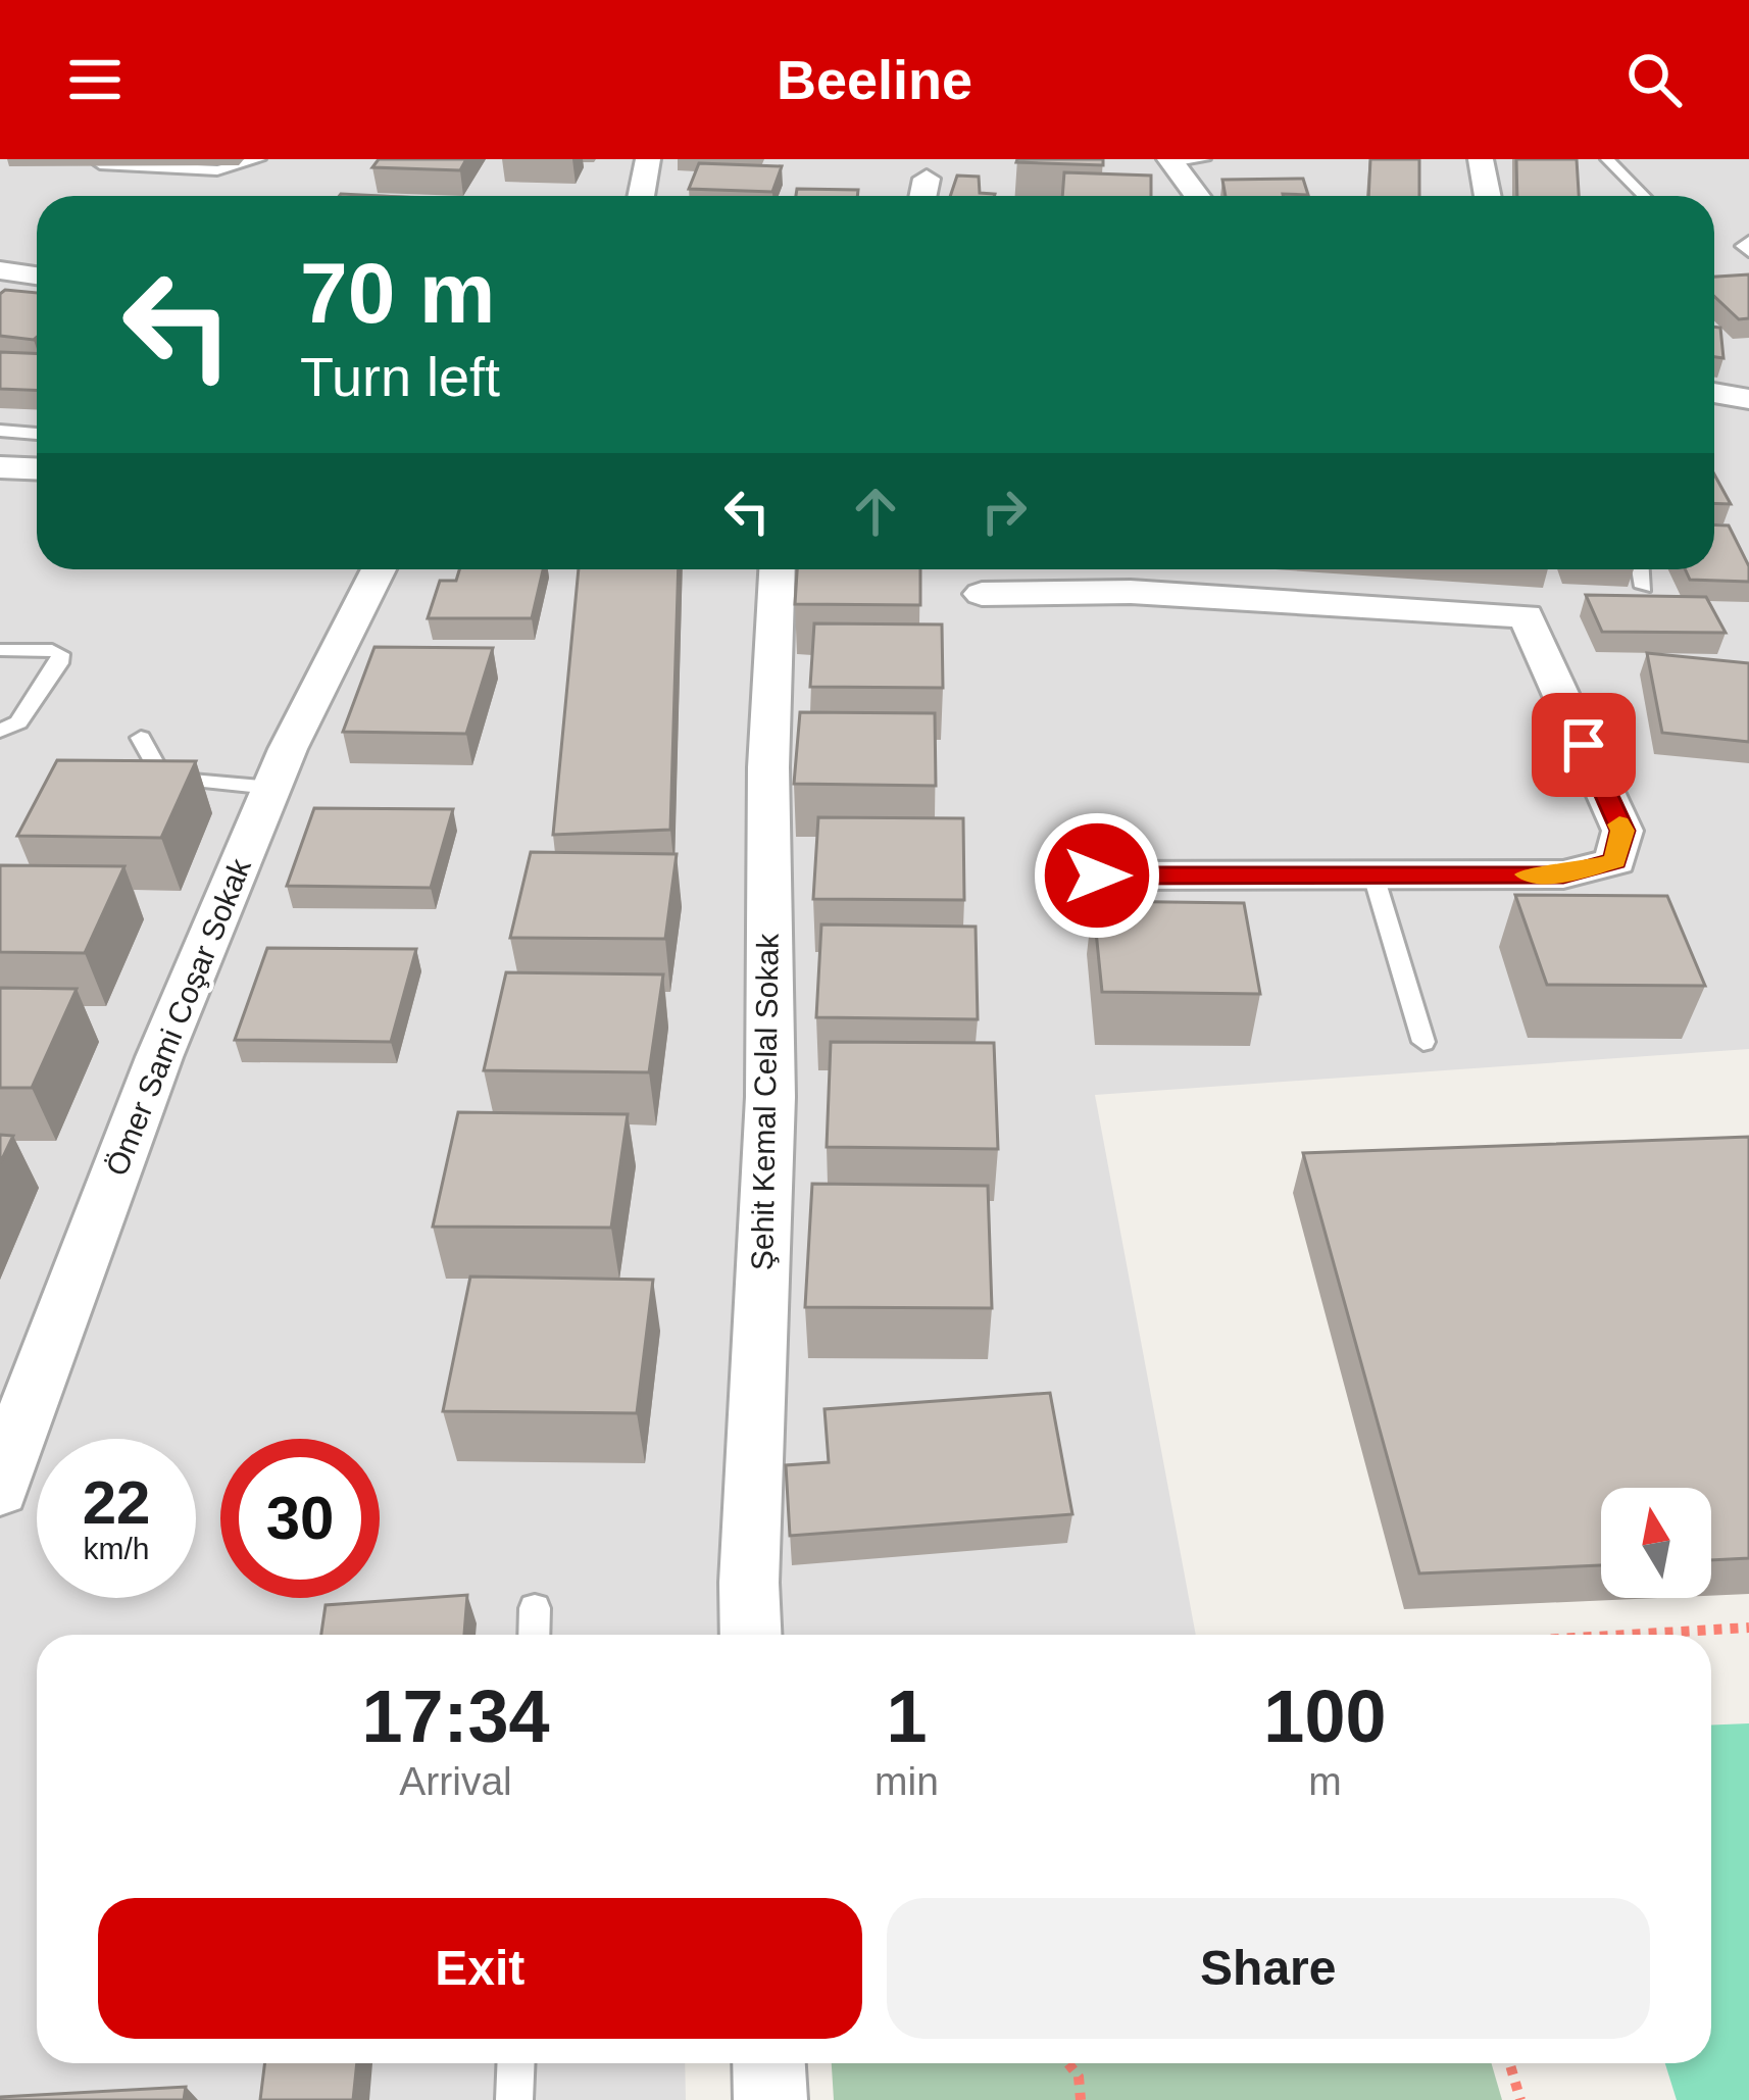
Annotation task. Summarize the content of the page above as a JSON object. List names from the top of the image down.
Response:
{
  "streets": {
    "street": ["Ömer Sami Coşar Sokak", "Şehit Kemal Celal Sokak"]
  },
  "north": "top",
  "page": {
    "header": "Beeline",
    "turn": ["70 m", "Turn left"],
    "speed": "22 km/h",
    "limit": "30",
    "eta": [
      "17:34",
      "Arrival",
      "1",
      "min",
      "100",
      "m"
    ],
    "buttons": ["Exit", "Share"]
  }
}
